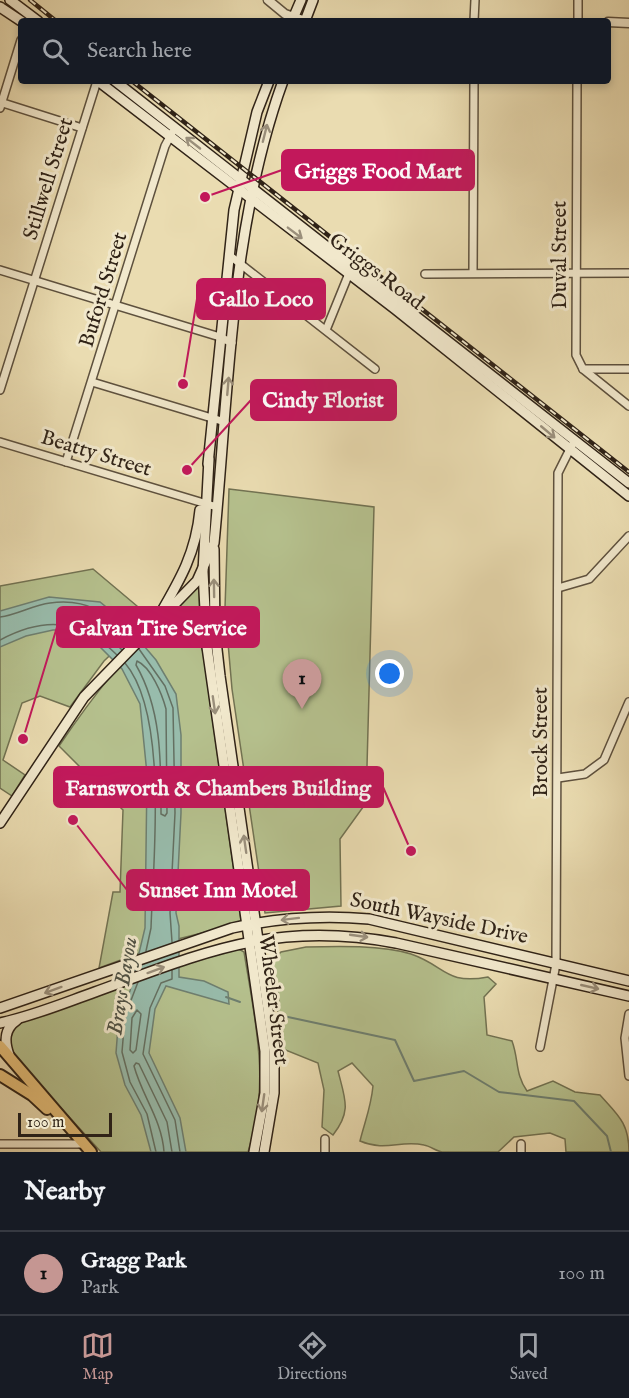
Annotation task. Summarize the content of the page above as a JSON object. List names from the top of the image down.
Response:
{
  "streets": {
    "main road": ["Griggs Road", "South Wayside Drive", "Wheeler Street"],
    "street": [
      "Stillwell Street",
      "Duval Street",
      "Buford Street",
      "Beatty Street",
      "Brock Street"
    ]
  },
  "crossings": [
    ["Griggs Road", "Buford Street"],
    ["Griggs Road", "Brock Street"],
    ["Buford Street", "Beatty Street"],
    ["Beatty Street", "Wheeler Street"],
    ["Brock Street", "South Wayside Drive"],
    ["South Wayside Drive", "Wheeler Street"]
  ],
  "water": ["Brays Bayou"],
  "places": [
    "Griggs Food Mart",
    "Gallo Loco",
    "Cindy Florist",
    "Galvan Tire Service",
    "Sunset Inn Motel",
    "Farnsworth & Chambers Building"
  ],
  "scale_bar": "100 m",
  "page": {
    "search": "Search here",
    "pins": "1",
    "scale": "100 m",
    "heading": "Nearby",
    "list": [
      {
        "mark": "1",
        "name": "Gragg Park",
        "note": "Park",
        "value": "100 m"
      }
    ],
    "nav": ["Map", "Directions", "Saved"]
  }
}
